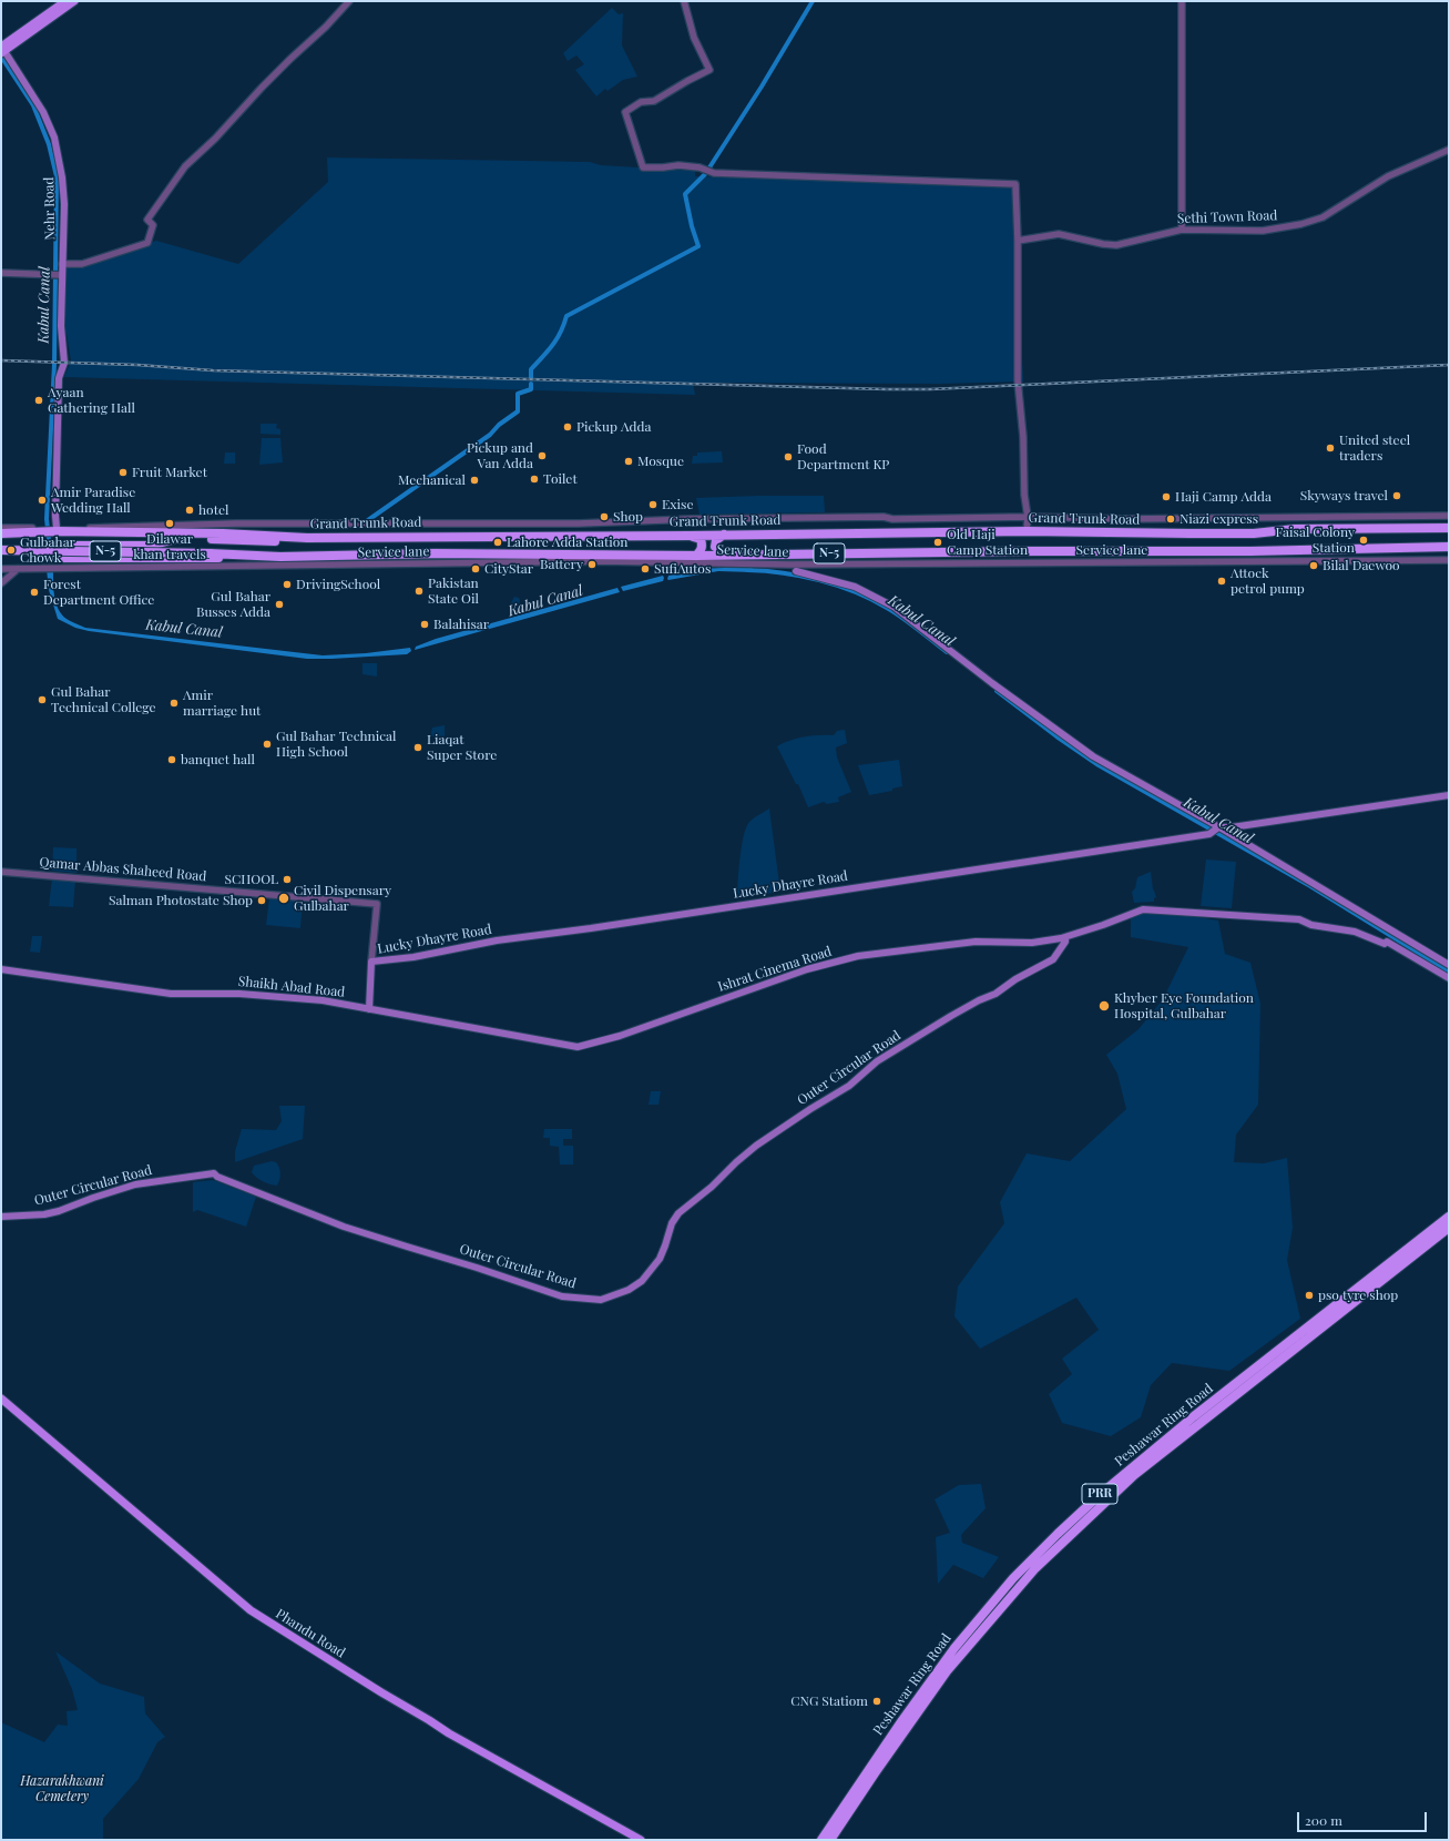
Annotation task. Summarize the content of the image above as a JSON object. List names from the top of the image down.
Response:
{
  "streets": {
    "highway": [
      "Grand Trunk Road",
      "N-5",
      "Peshawar Ring Road",
      "PRR"
    ],
    "main road": [
      "Nehr Road",
      "Lucky Dhayre Road",
      "Ishrat Cinema Road",
      "Shaikh Abad Road",
      "Outer Circular Road",
      "Phandu Road"
    ],
    "street": ["Sethi Town Road", "Service lane", "Qamar Abbas Shaheed Road"]
  },
  "crossings": [
    ["Nehr Road", "Grand Trunk Road"],
    ["Service lane", "N-5"],
    ["Qamar Abbas Shaheed Road", "Lucky Dhayre Road"],
    ["Lucky Dhayre Road", "Shaikh Abad Road"],
    ["Ishrat Cinema Road", "Shaikh Abad Road"],
    ["Ishrat Cinema Road", "Outer Circular Road"]
  ],
  "water": ["Kabul Canal"],
  "parks": ["Hazarakhwani Cemetery"],
  "places": [
    "Ayaan Gathering Hall",
    "Pickup Adda",
    "United steel traders",
    "Pickup and Van Adda",
    "Food Department KP",
    "Mosque",
    "Fruit Market",
    "Toilet",
    "Mechanical",
    "Skyways travel",
    "Haji Camp Adda",
    "Amir Paradise Wedding Hall",
    "Exise",
    "hotel",
    "Shop",
    "Niazi express",
    "Dilawar khan travels",
    "Faisal Colony Station",
    "Lahore Adda Station",
    "Old Haji Camp Station",
    "Gulbahar Chowk",
    "Battery",
    "Bilal Daewoo",
    "CityStar",
    "SufiAutos",
    "Attock petrol pump",
    "DrivingSchool",
    "Pakistan State Oil",
    "Forest Department Office",
    "Gul Bahar Busses Adda",
    "Balahisar",
    "Gul Bahar Technical College",
    "Amir marriage hut",
    "Gul Bahar Technical High School",
    "Liaqat Super Store",
    "banquet hall",
    "SCHOOL",
    "Civil Dispensary Gulbahar",
    "Salman Photostate Shop",
    "Khyber Eye Foundation Hospital, Gulbahar",
    "pso tyre shop",
    "CNG Statiom"
  ],
  "scale_bar": "200 m"
}
